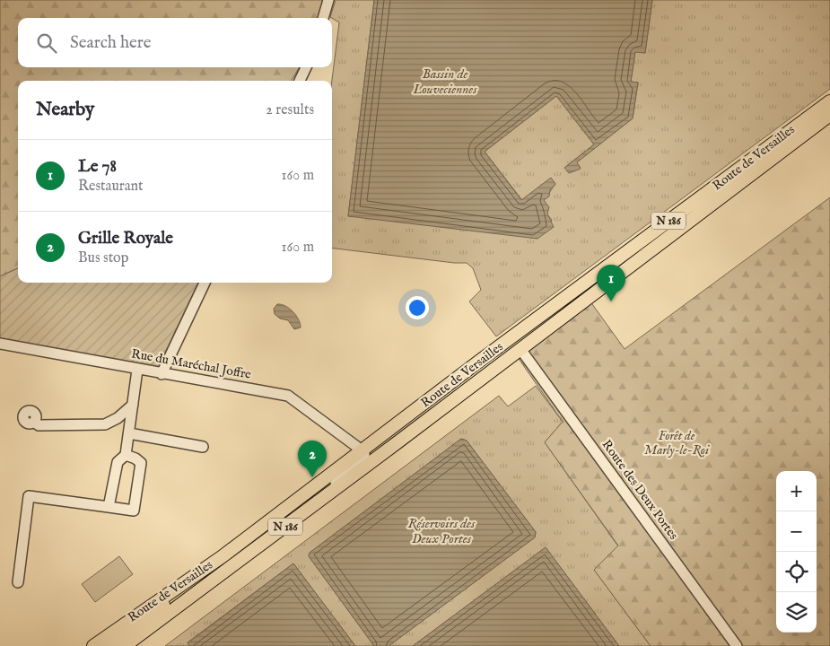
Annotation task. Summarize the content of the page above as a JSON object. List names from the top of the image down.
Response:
{
  "streets": {
    "main road": ["Route de Versailles", "N 186"],
    "street": ["Rue du Maréchal Joffre", "Route des Deux Portes"]
  },
  "crossings": [
    ["Route de Versailles", "Rue du Maréchal Joffre"],
    ["Route de Versailles", "Route des Deux Portes"]
  ],
  "water": ["Bassin de Louveciennes", "Réservoirs des Deux Portes"],
  "parks": ["Forêt de Marly-le-Roi"],
  "page": {
    "search": "Search here",
    "heading": ["Nearby", "2 results"],
    "list": [
      {
        "mark": "1",
        "name": "Le 78",
        "note": "Restaurant",
        "value": "160 m"
      },
      {
        "mark": "2",
        "name": "Grille Royale",
        "note": "Bus stop",
        "value": "160 m"
      }
    ],
    "pins": ["1", "2"],
    "map_buttons": ["+", "−"]
  }
}
